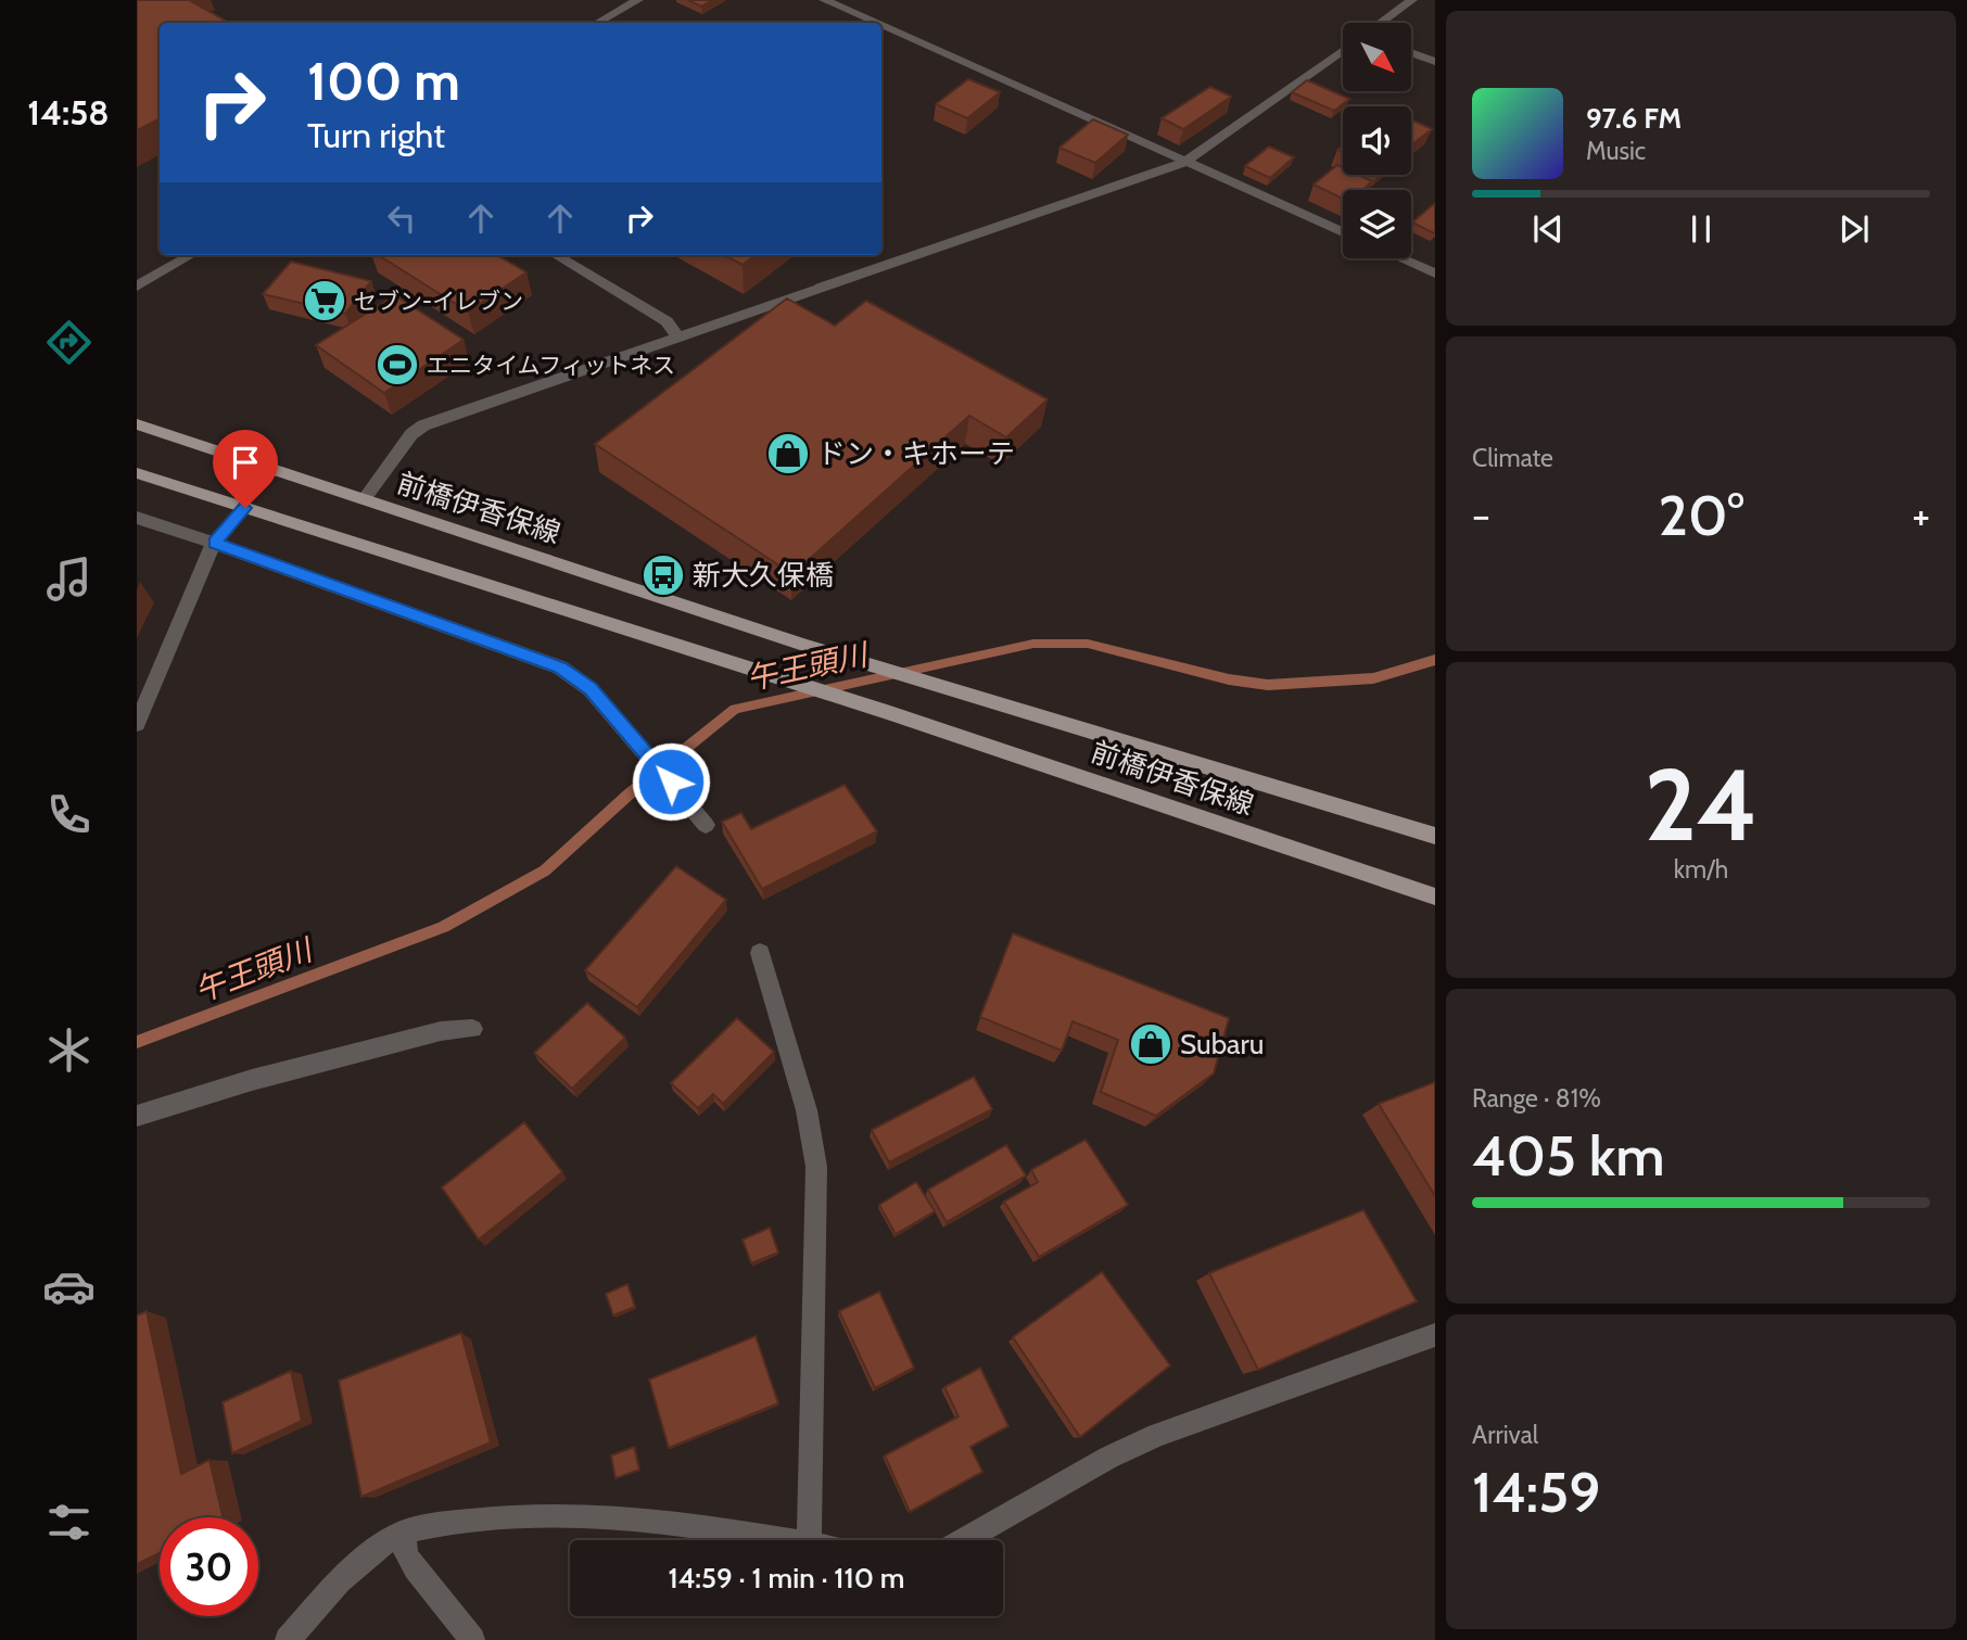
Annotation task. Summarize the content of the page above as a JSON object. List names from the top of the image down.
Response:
{
  "streets": {
    "main road": ["前橋伊香保線"]
  },
  "water": ["午王頭川"],
  "places": {
    "supermarket": ["セブン-イレブン"],
    "sports": ["エニタイムフィットネス"],
    "shop": ["ドン・キホーテ", "Subaru"],
    "bus stop": ["新大久保橋"]
  },
  "north": "bottom right",
  "page": {
    "tabs": "14:58",
    "turn": ["100 m", "Turn right"],
    "song": ["97.6 FM", "Music"],
    "tile": [
      "Climate",
      ["24", "km/h"],
      ["Range · 81%", "405 km"],
      ["Arrival", "14:59"]
    ],
    "heat": ["−", "20°", "+"],
    "limit": "30",
    "trip": "14:59 · 1 min · 110 m"
  }
}
